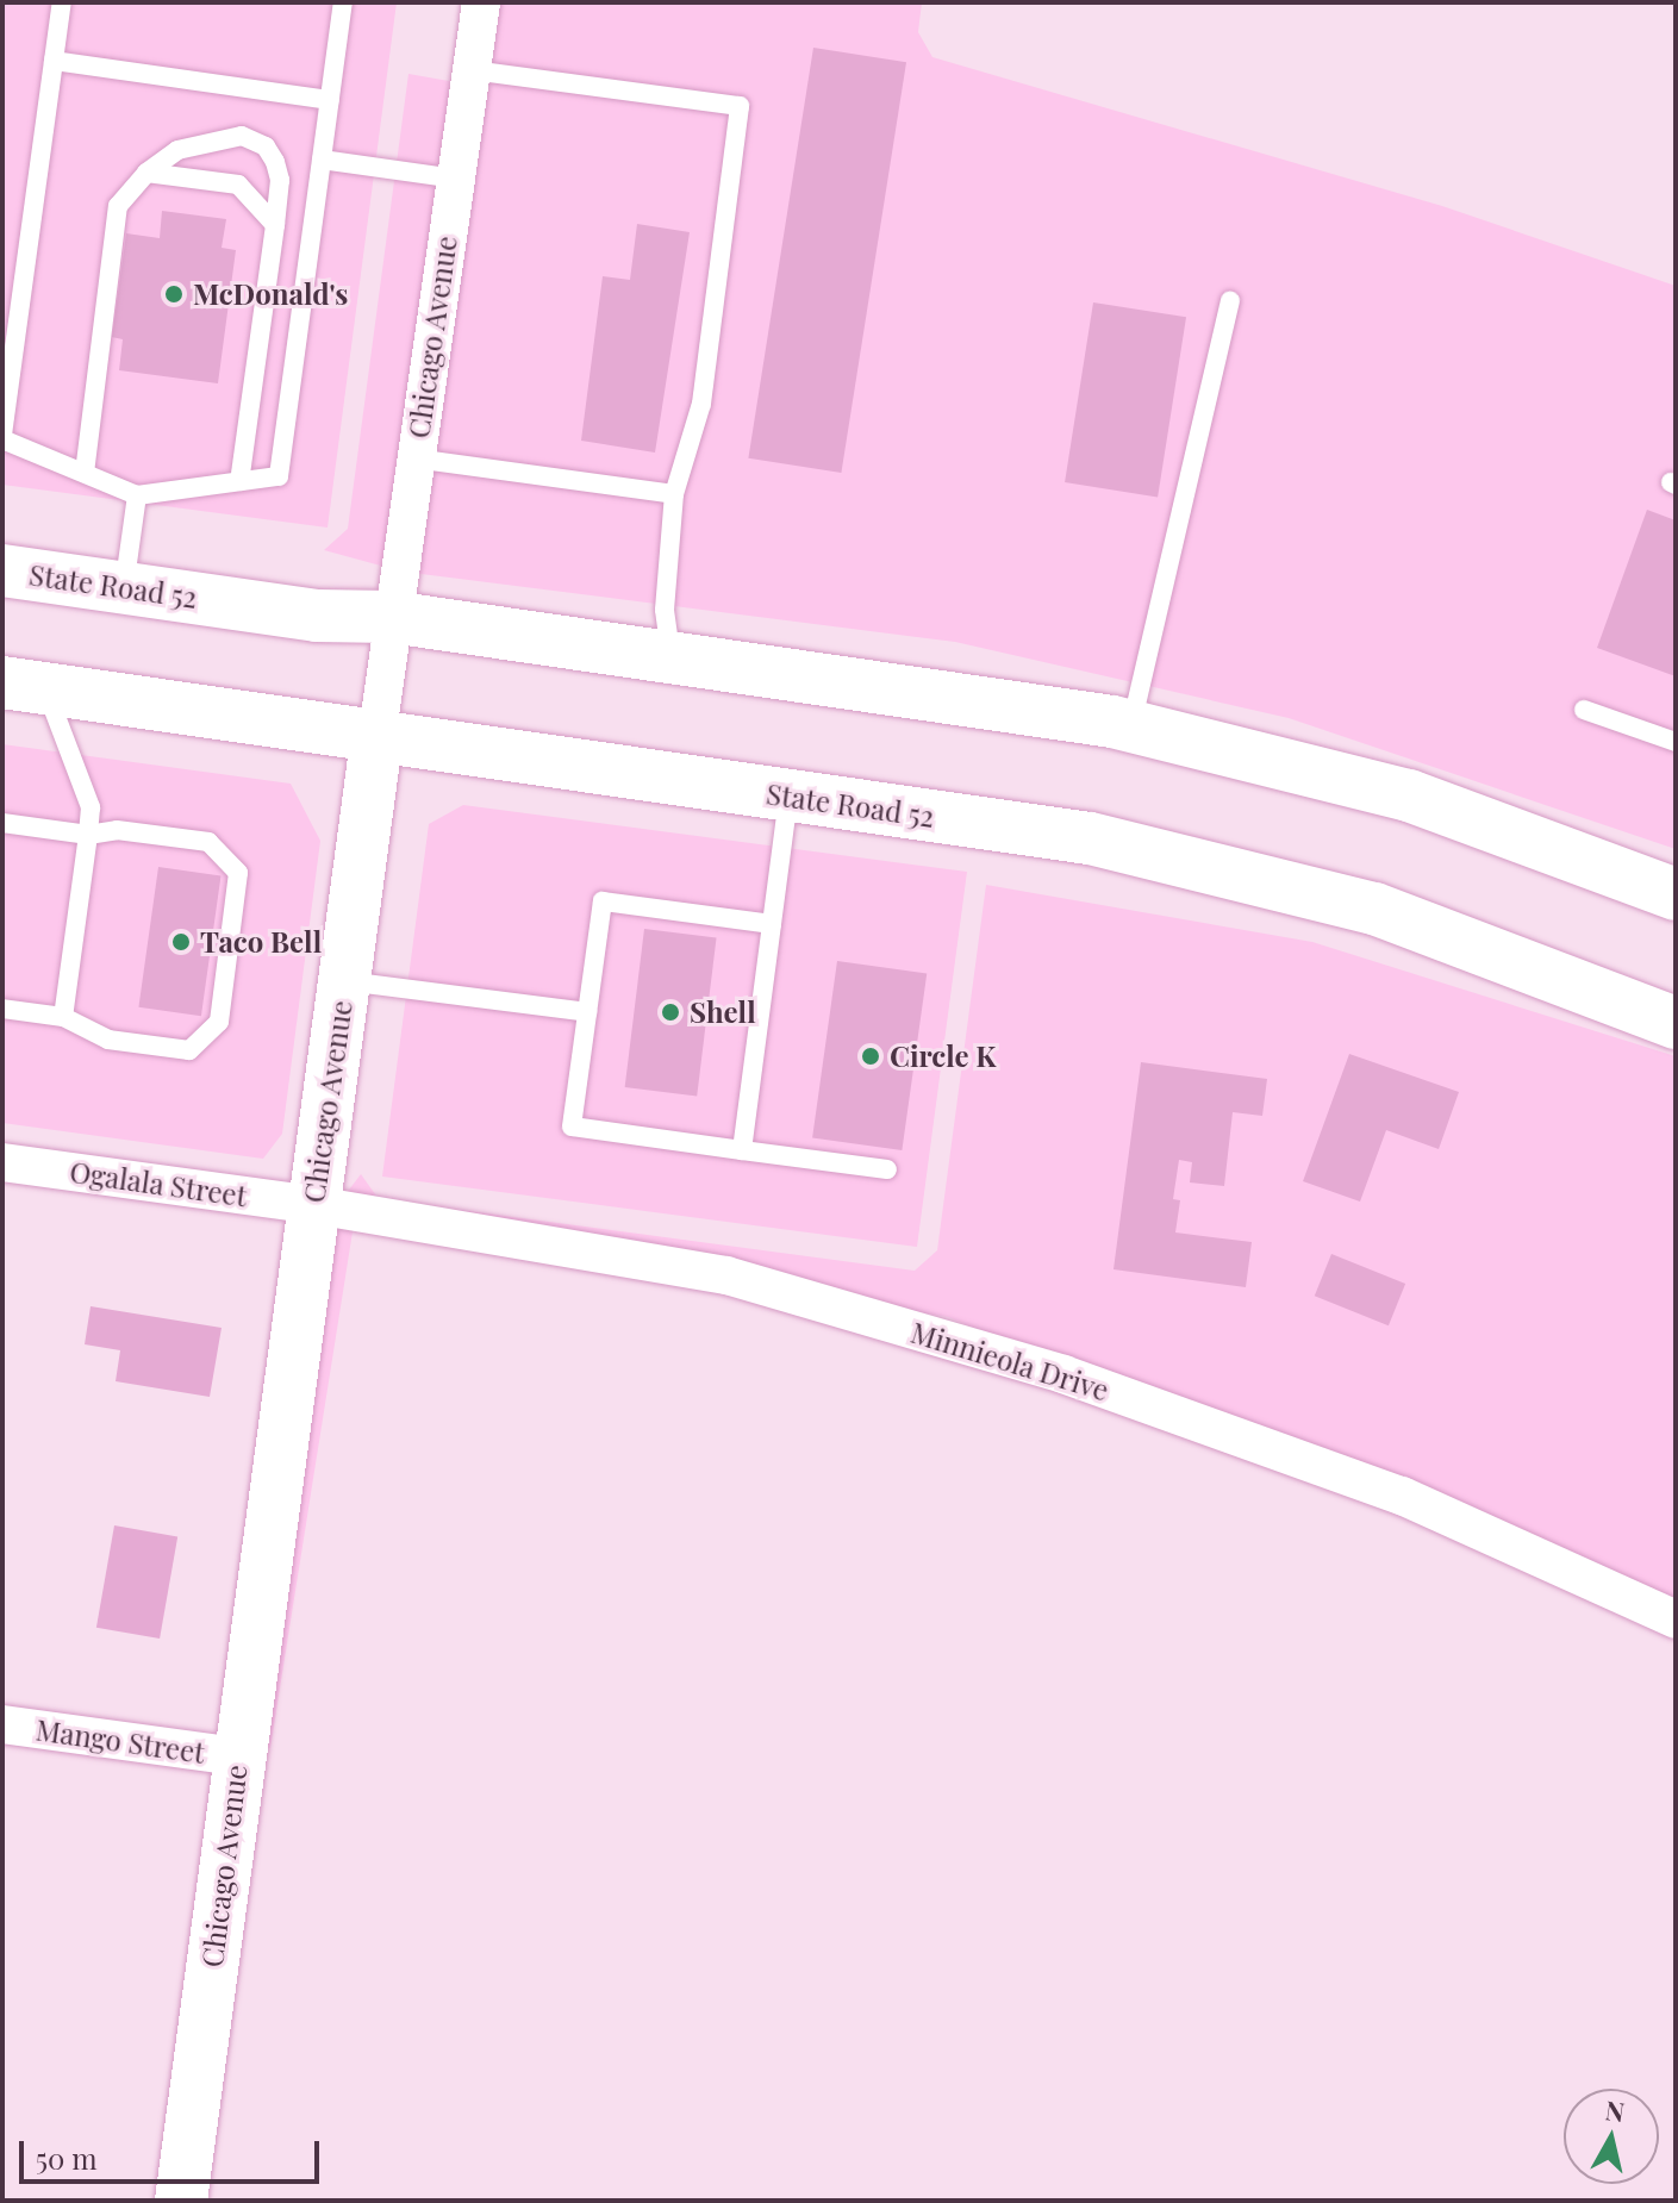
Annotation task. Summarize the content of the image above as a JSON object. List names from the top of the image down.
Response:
{
  "streets": {
    "main road": ["Chicago Avenue", "State Road 52"],
    "street": ["Ogalala Street", "Minnieola Drive", "Mango Street"]
  },
  "crossings": [
    ["Chicago Avenue", "State Road 52"],
    ["Chicago Avenue", "Ogalala Street"],
    ["Chicago Avenue", "Minnieola Drive"],
    ["Chicago Avenue", "Mango Street"],
    ["Ogalala Street", "Minnieola Drive"]
  ],
  "places": [
    "McDonald's",
    "Taco Bell",
    "Shell",
    "Circle K"
  ],
  "scale_bar": "50 m",
  "north": "top"
}
